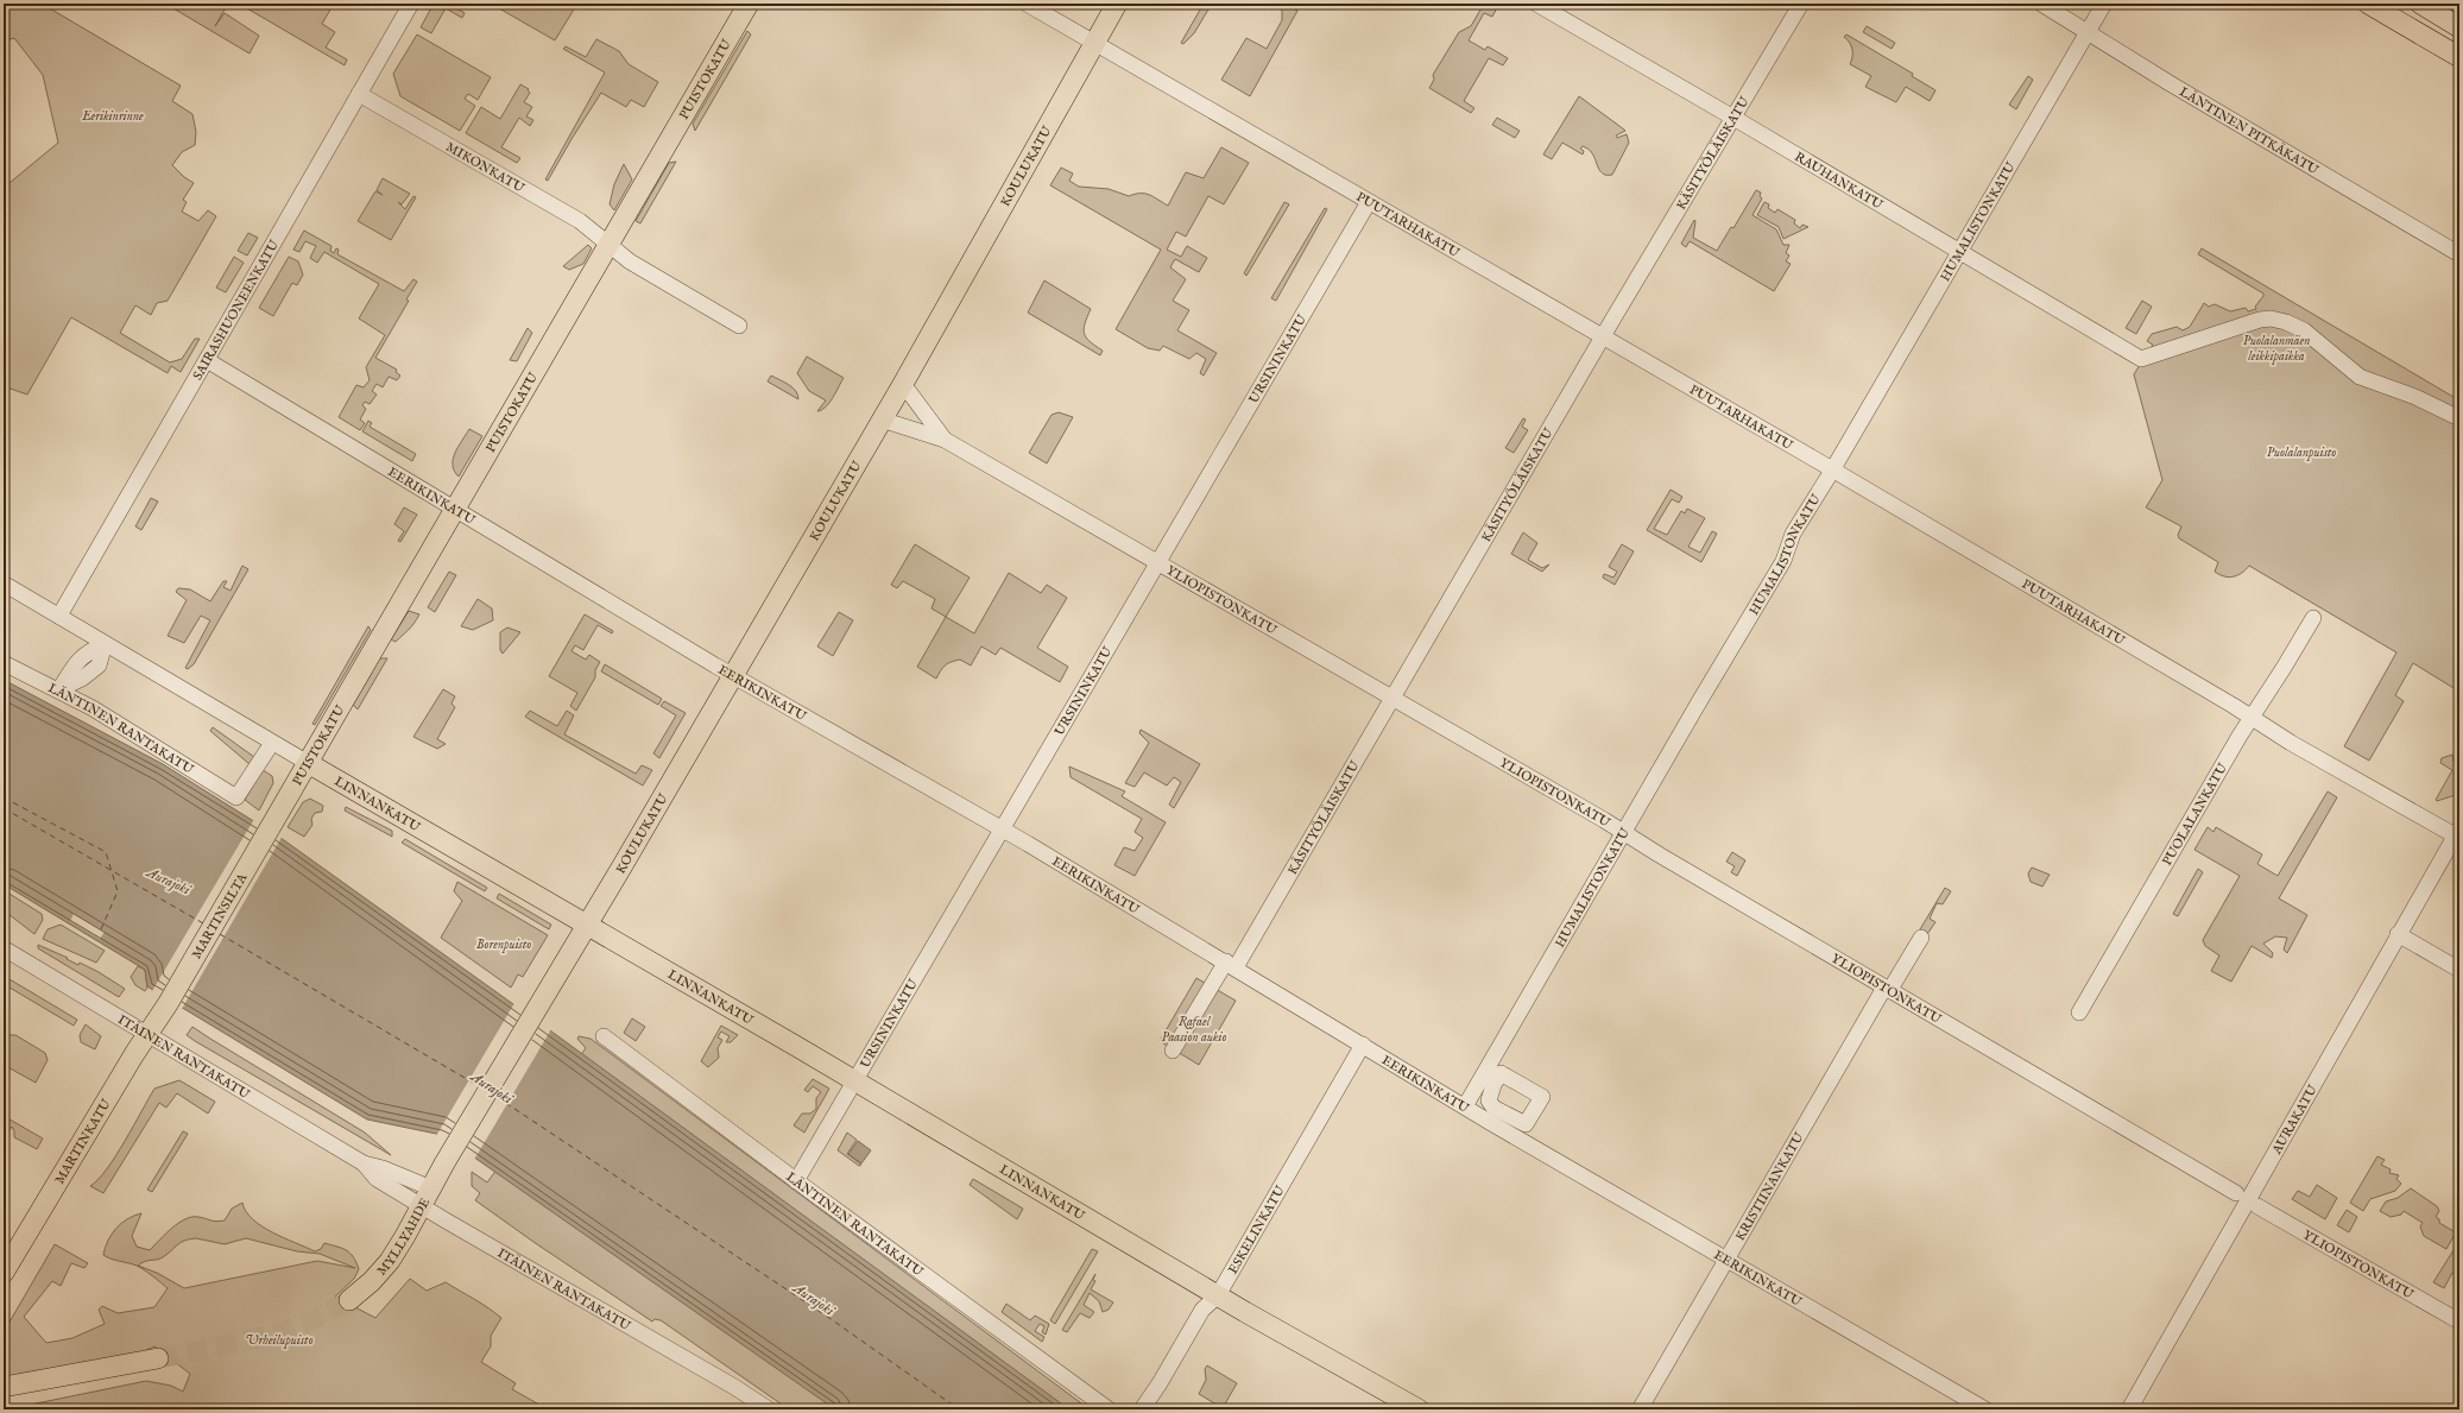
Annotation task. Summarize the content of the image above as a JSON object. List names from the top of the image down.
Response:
{
  "streets": {
    "main road": [
      "PUISTOKATU",
      "KOULUKATU",
      "LINNANKATU",
      "MARTINSILTA",
      "MARTINKATU",
      "MYLLYAHDE"
    ],
    "street": [
      "LÄNTINEN PITKÄKATU",
      "KÄSITYÖLÄISKATU",
      "MIKONKATU",
      "RAUHANKATU",
      "HUMALISTONKATU",
      "PUUTARHAKATU",
      "SAIRASHUONEENKATU",
      "URSININKATU",
      "EERIKINKATU",
      "YLIOPISTONKATU",
      "LÄNTINEN RANTAKATU",
      "PUOLALANKATU",
      "ITÄINEN RANTAKATU",
      "AURAKATU",
      "KRISTIINANKATU",
      "ESKELINKATU"
    ]
  },
  "crossings": [
    ["PUISTOKATU", "MIKONKATU"],
    ["PUISTOKATU", "EERIKINKATU"],
    ["PUISTOKATU", "LINNANKATU"],
    ["PUISTOKATU", "MARTINSILTA"],
    ["LÄNTINEN PITKÄKATU", "HUMALISTONKATU"],
    ["KÄSITYÖLÄISKATU", "RAUHANKATU"],
    ["KÄSITYÖLÄISKATU", "PUUTARHAKATU"],
    ["KÄSITYÖLÄISKATU", "EERIKINKATU"],
    ["KÄSITYÖLÄISKATU", "YLIOPISTONKATU"],
    ["KOULUKATU", "PUUTARHAKATU"],
    ["KOULUKATU", "EERIKINKATU"],
    ["KOULUKATU", "YLIOPISTONKATU"],
    ["KOULUKATU", "LINNANKATU"],
    ["KOULUKATU", "MYLLYAHDE"],
    ["MIKONKATU", "SAIRASHUONEENKATU"],
    ["RAUHANKATU", "HUMALISTONKATU"],
    ["HUMALISTONKATU", "PUUTARHAKATU"],
    ["HUMALISTONKATU", "EERIKINKATU"],
    ["HUMALISTONKATU", "YLIOPISTONKATU"],
    ["PUUTARHAKATU", "URSININKATU"],
    ["PUUTARHAKATU", "PUOLALANKATU"],
    ["PUUTARHAKATU", "AURAKATU"],
    ["SAIRASHUONEENKATU", "EERIKINKATU"],
    ["SAIRASHUONEENKATU", "LINNANKATU"],
    ["URSININKATU", "EERIKINKATU"],
    ["URSININKATU", "YLIOPISTONKATU"],
    ["URSININKATU", "LÄNTINEN RANTAKATU"],
    ["URSININKATU", "LINNANKATU"],
    ["EERIKINKATU", "KRISTIINANKATU"],
    ["EERIKINKATU", "ESKELINKATU"],
    ["YLIOPISTONKATU", "KRISTIINANKATU"],
    ["LÄNTINEN RANTAKATU", "LINNANKATU"],
    ["LINNANKATU", "ESKELINKATU"],
    ["MARTINSILTA", "MARTINKATU"],
    ["ITÄINEN RANTAKATU", "MARTINKATU"],
    ["ITÄINEN RANTAKATU", "MYLLYAHDE"]
  ],
  "water": ["Aurajoki"],
  "parks": [
    "Eerikinrinne",
    "Puolalanmäen leikkipaikka",
    "Puolalanpuisto",
    "Borenpuisto",
    "Rafael Paasion aukio",
    "Urheilupuisto"
  ]
}
